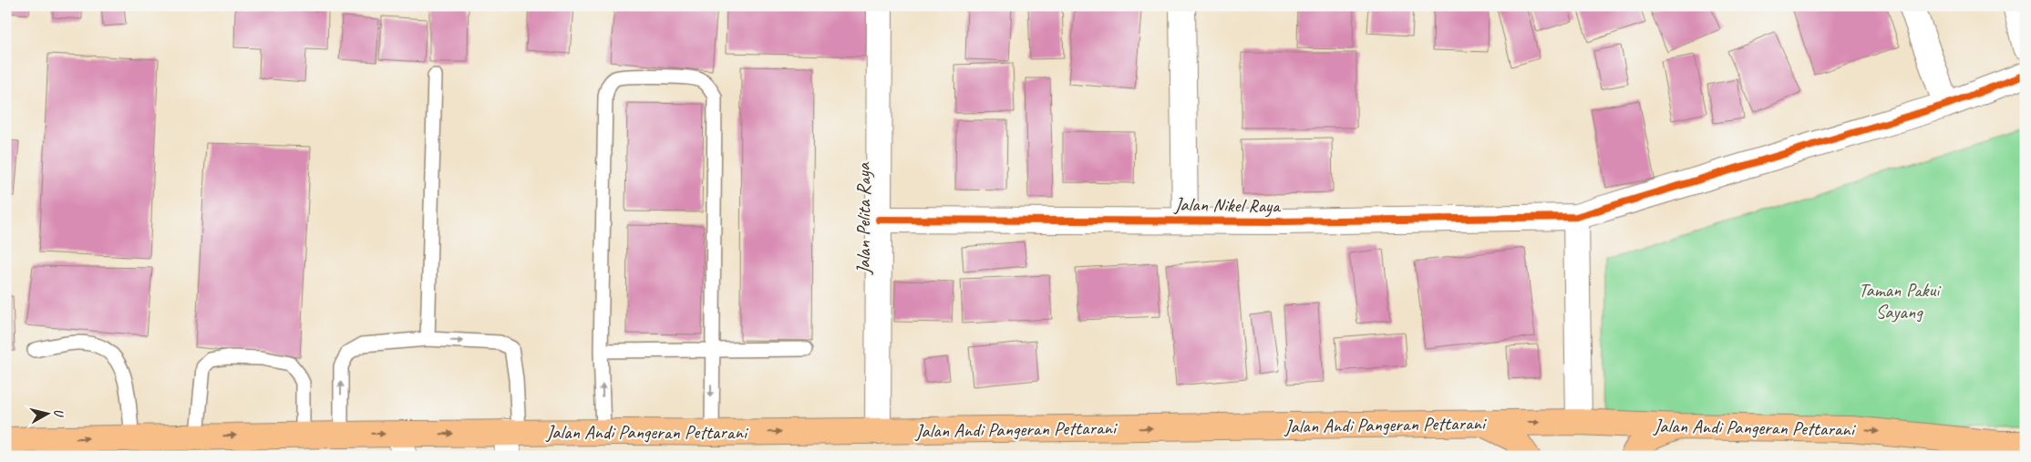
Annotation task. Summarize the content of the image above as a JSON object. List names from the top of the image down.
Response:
{
  "streets": {
    "highway": ["Jalan Andi Pangeran Pettarani"],
    "street": ["Jalan Nikel Raya", "Jalan Pelita Raya"]
  },
  "crossings": [
    ["Jalan Nikel Raya", "Jalan Pelita Raya"],
    ["Jalan Pelita Raya", "Jalan Andi Pangeran Pettarani"]
  ],
  "one_way": ["Jalan Andi Pangeran Pettarani"],
  "parks": ["Taman Pakui Sayang"],
  "north": "right"
}
